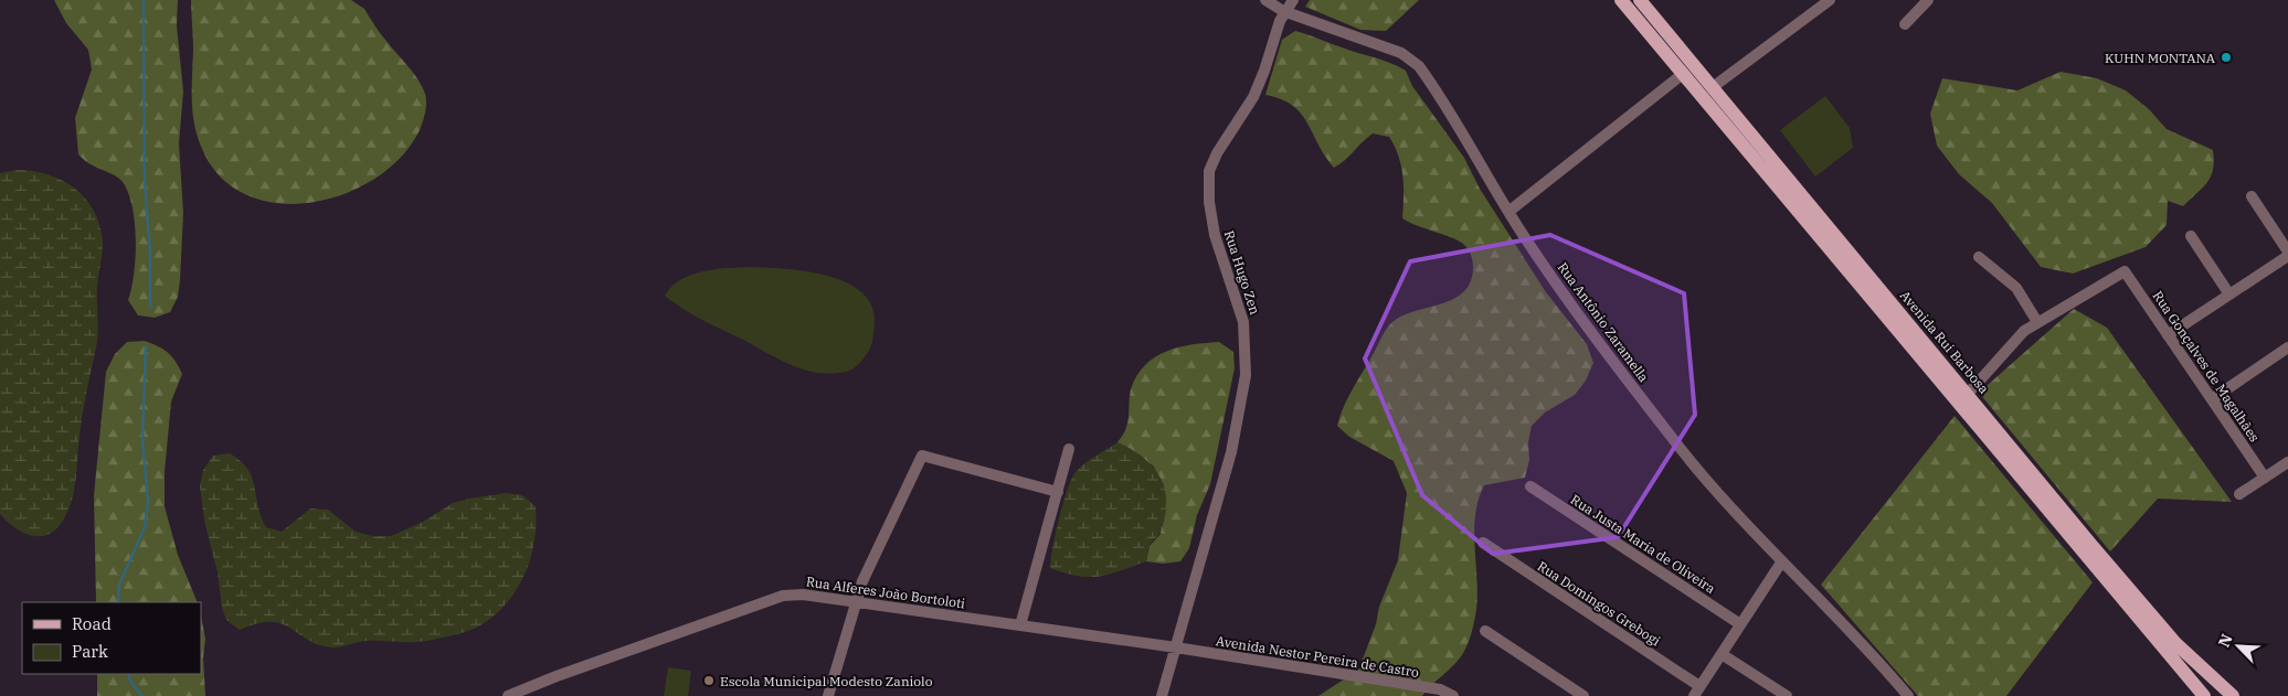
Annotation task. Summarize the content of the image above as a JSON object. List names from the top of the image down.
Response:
{
  "streets": {
    "main road": ["Avenida Rui Barbosa"],
    "street": [
      "Rua Hugo Zen",
      "Rua Antônio Zaramella",
      "Rua Gonçalves de Magalhães",
      "Rua Justa Maria de Oliveira",
      "Rua Alferes João Bortoloti",
      "Rua Domingos Grebogi",
      "Avenida Nestor Pereira de Castro"
    ]
  },
  "crossings": [
    ["Rua Hugo Zen", "Rua Antônio Zaramella"],
    ["Rua Hugo Zen", "Rua Alferes João Bortoloti"],
    ["Rua Hugo Zen", "Avenida Nestor Pereira de Castro"],
    ["Rua Alferes João Bortoloti", "Avenida Nestor Pereira de Castro"]
  ],
  "places": ["KUHN MONTANA", "Escola Municipal Modesto Zaniolo"],
  "legend": ["Road", "Park"],
  "north": "top left"
}
